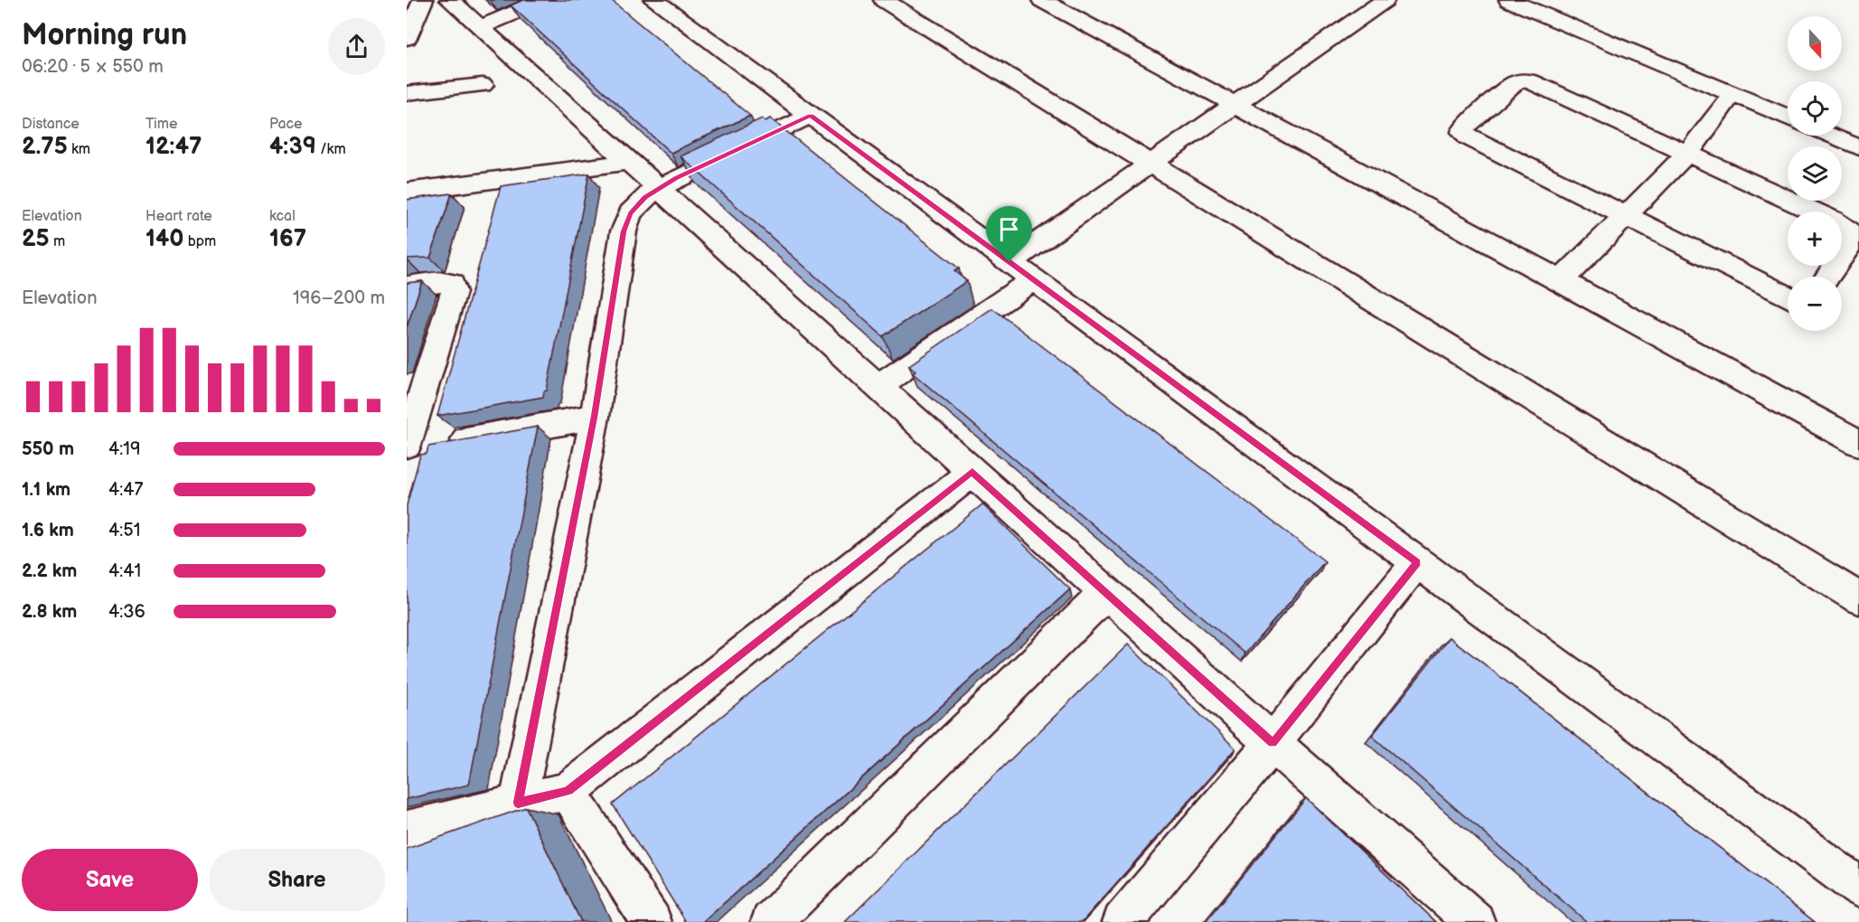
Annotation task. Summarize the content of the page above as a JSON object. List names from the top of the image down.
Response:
{
  "north": "bottom",
  "page": {
    "heading": ["Morning run", "06:20 · 5 × 550 m"],
    "map_buttons": ["+", "−"],
    "stats": [
      ["Distance", "2.75 km"],
      ["Time", "12:47"],
      ["Pace", "4:39 /km"],
      ["Elevation", "25 m"],
      ["Heart rate", "140 bpm"],
      ["kcal", "167"]
    ],
    "chart": ["Elevation", "196–200 m"],
    "list": [
      {
        "name": "550 m",
        "note": "4:19"
      },
      {
        "name": "1.1 km",
        "note": "4:47"
      },
      {
        "name": "1.6 km",
        "note": "4:51"
      },
      {
        "name": "2.2 km",
        "note": "4:41"
      },
      {
        "name": "2.8 km",
        "note": "4:36"
      }
    ],
    "buttons": ["Save", "Share"]
  }
}
